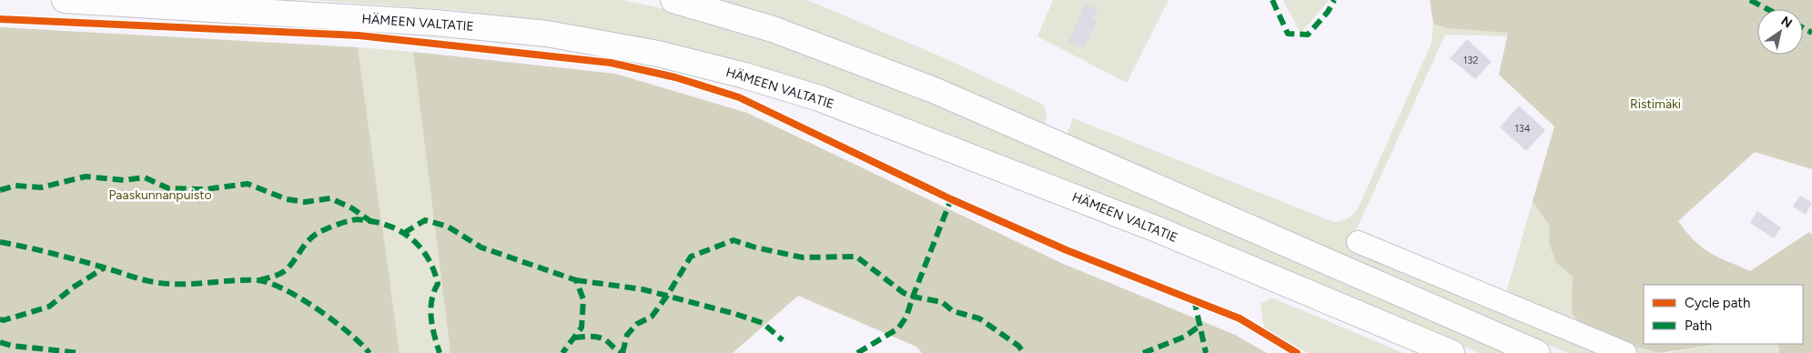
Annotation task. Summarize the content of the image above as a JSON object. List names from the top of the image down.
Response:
{
  "streets": {
    "highway": ["HÄMEEN VALTATIE"]
  },
  "parks": ["Ristimäki", "Paaskunnanpuisto"],
  "house_numbers": ["132", "134"],
  "legend": ["Cycle path", "Path"],
  "north": "top right"
}
